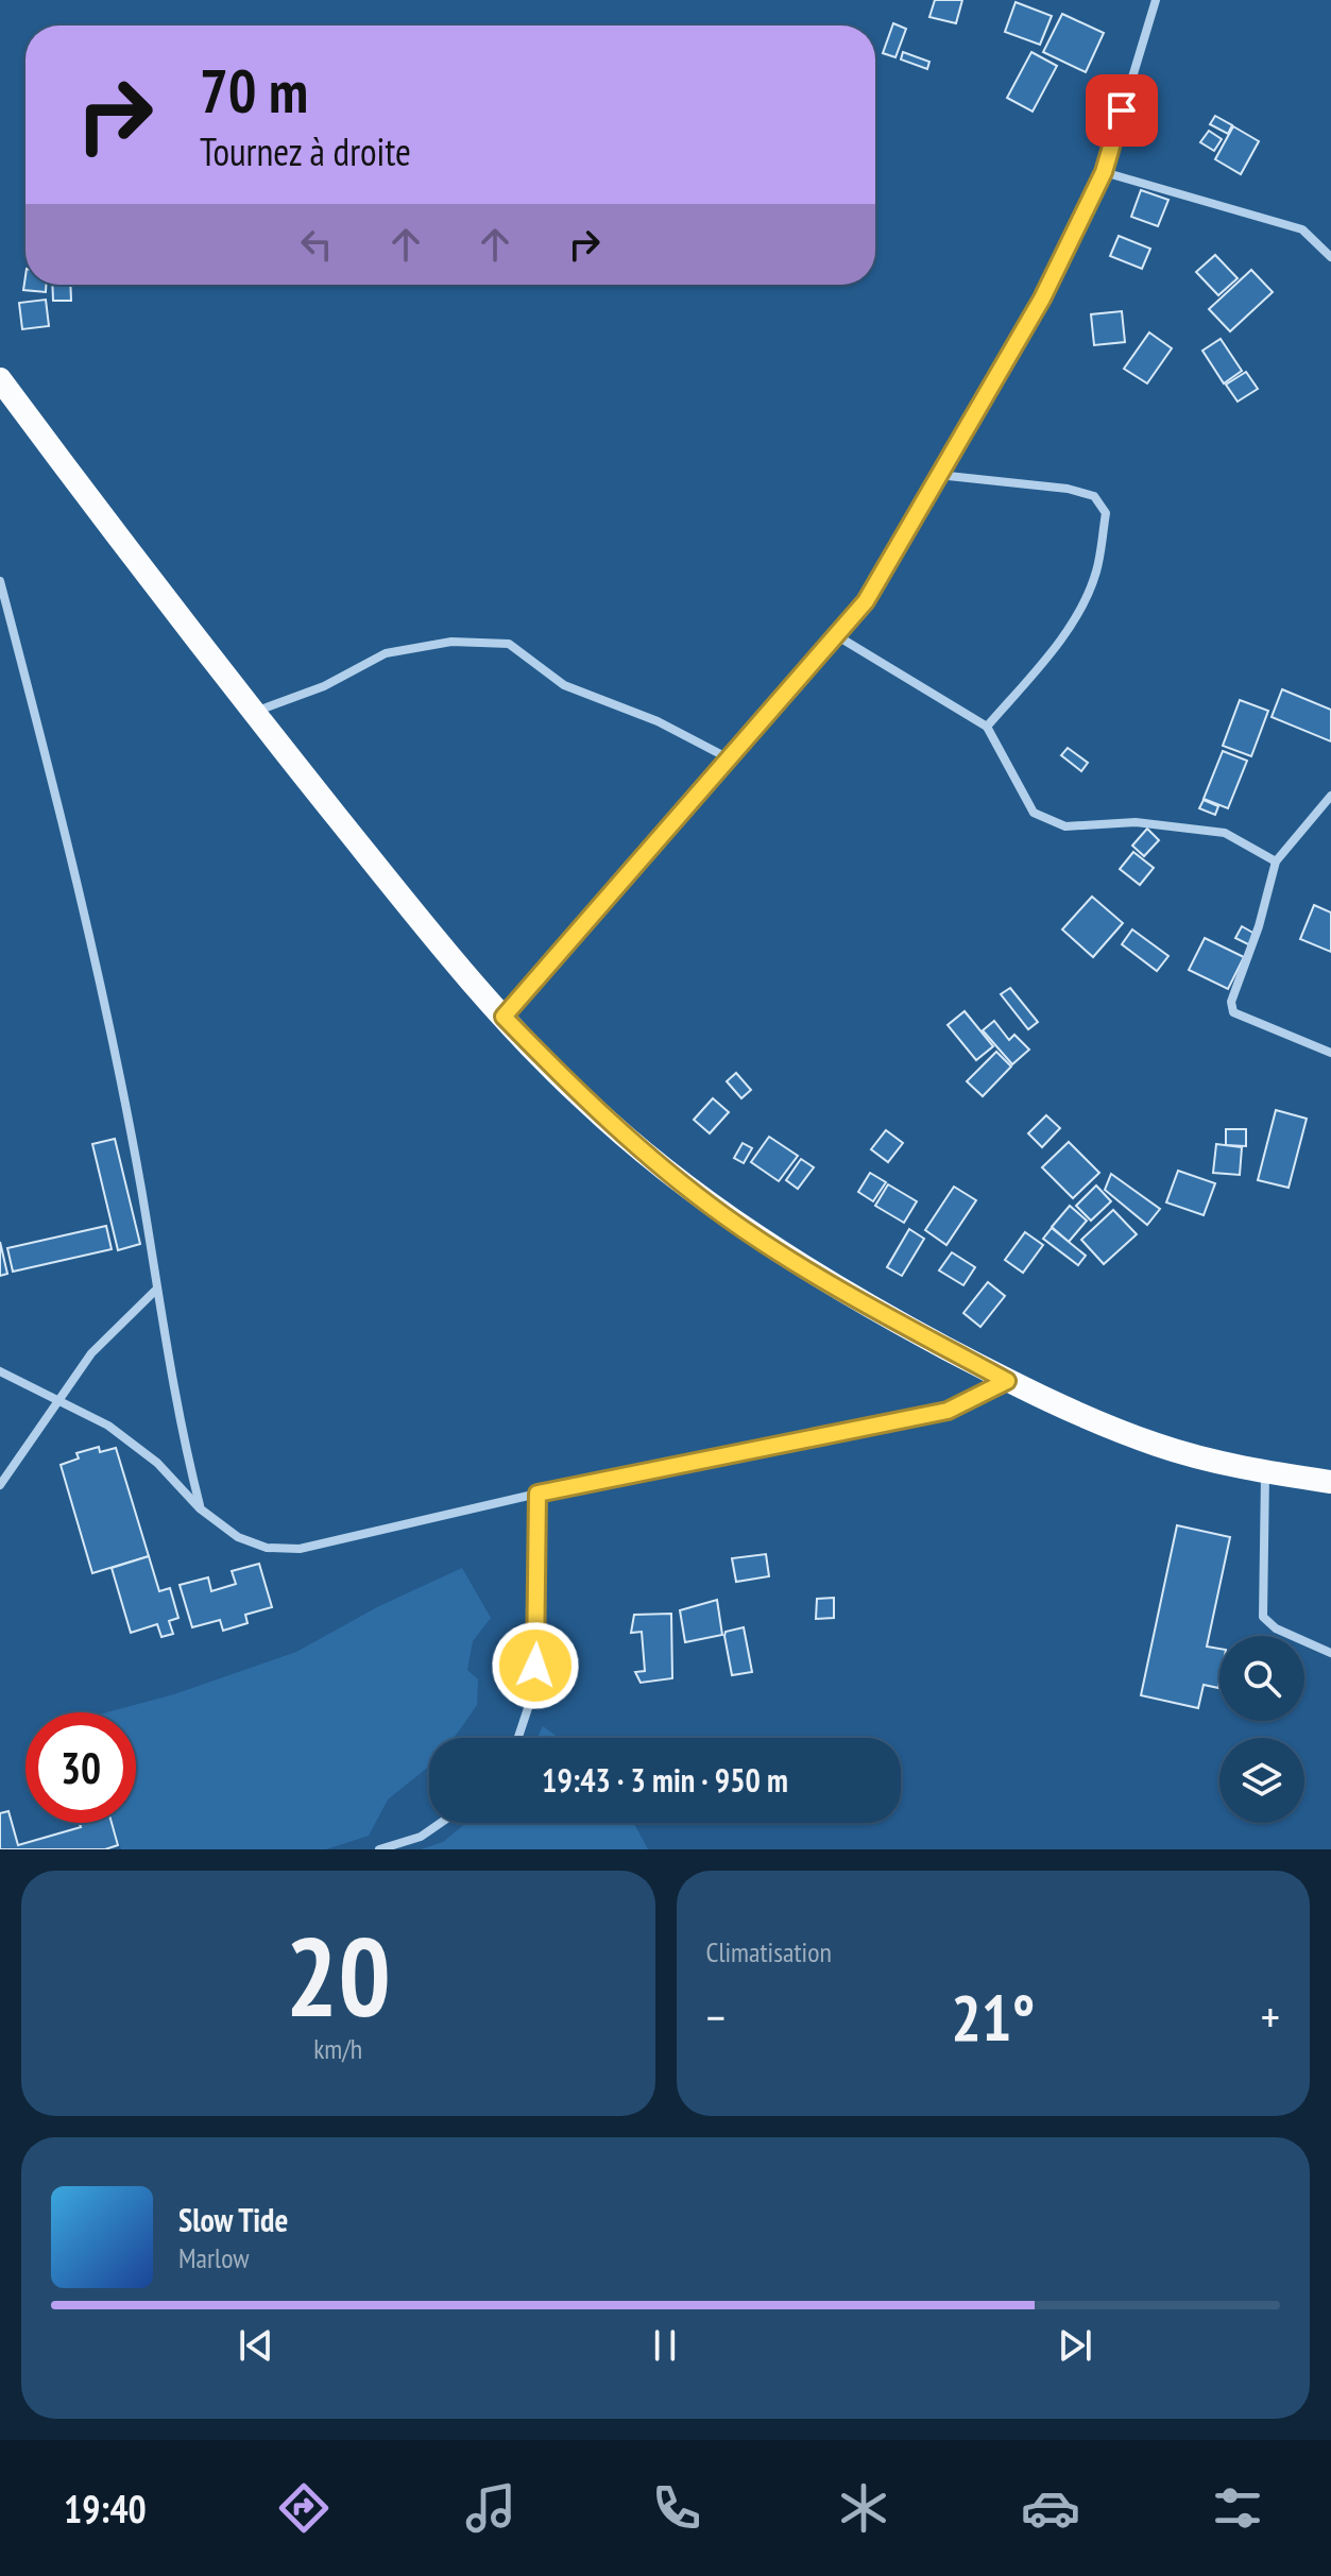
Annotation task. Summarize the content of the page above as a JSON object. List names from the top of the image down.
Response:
{
  "page": {
    "turn": ["70 m", "Tournez à droite"],
    "limit": "30",
    "trip": "19:43 · 3 min · 950 m",
    "tile": [
      ["20", "km/h"],
      "Climatisation"
    ],
    "heat": ["−", "21°", "+"],
    "song": ["Slow Tide", "Marlow"],
    "tabs": "19:40"
  }
}
